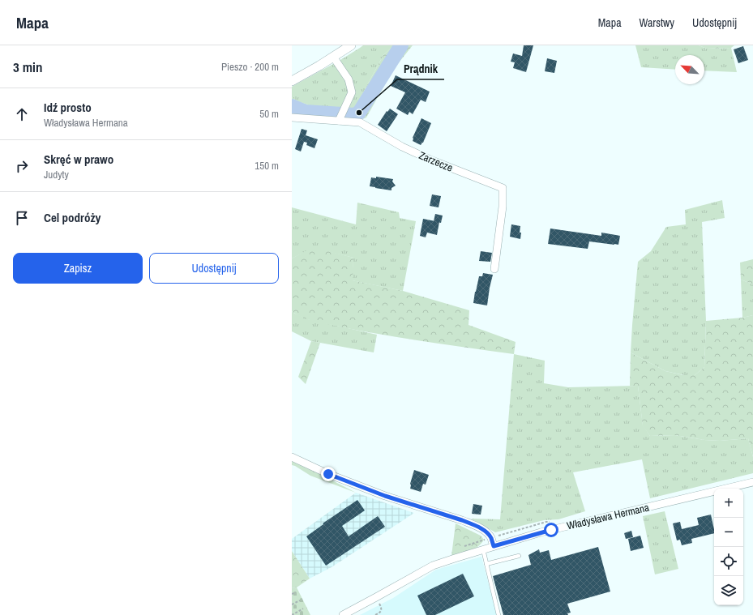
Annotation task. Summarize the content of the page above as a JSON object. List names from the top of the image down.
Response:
{
  "streets": {
    "street": ["Zarzecze", "Władysława Hermana"]
  },
  "places": ["Prądnik"],
  "north": "top left",
  "page": {
    "header": "Mapa",
    "nav": ["Mapa", "Warstwy", "Udostępnij"],
    "heading": ["3 min", "Pieszo · 200 m"],
    "list": [
      ["Idź prosto", "Władysława Hermana", "50 m"],
      ["Skręć w prawo", "Judyty", "150 m"],
      "Cel podróży"
    ],
    "buttons": ["Zapisz", "Udostępnij"],
    "map_buttons": ["+", "−"]
  }
}
